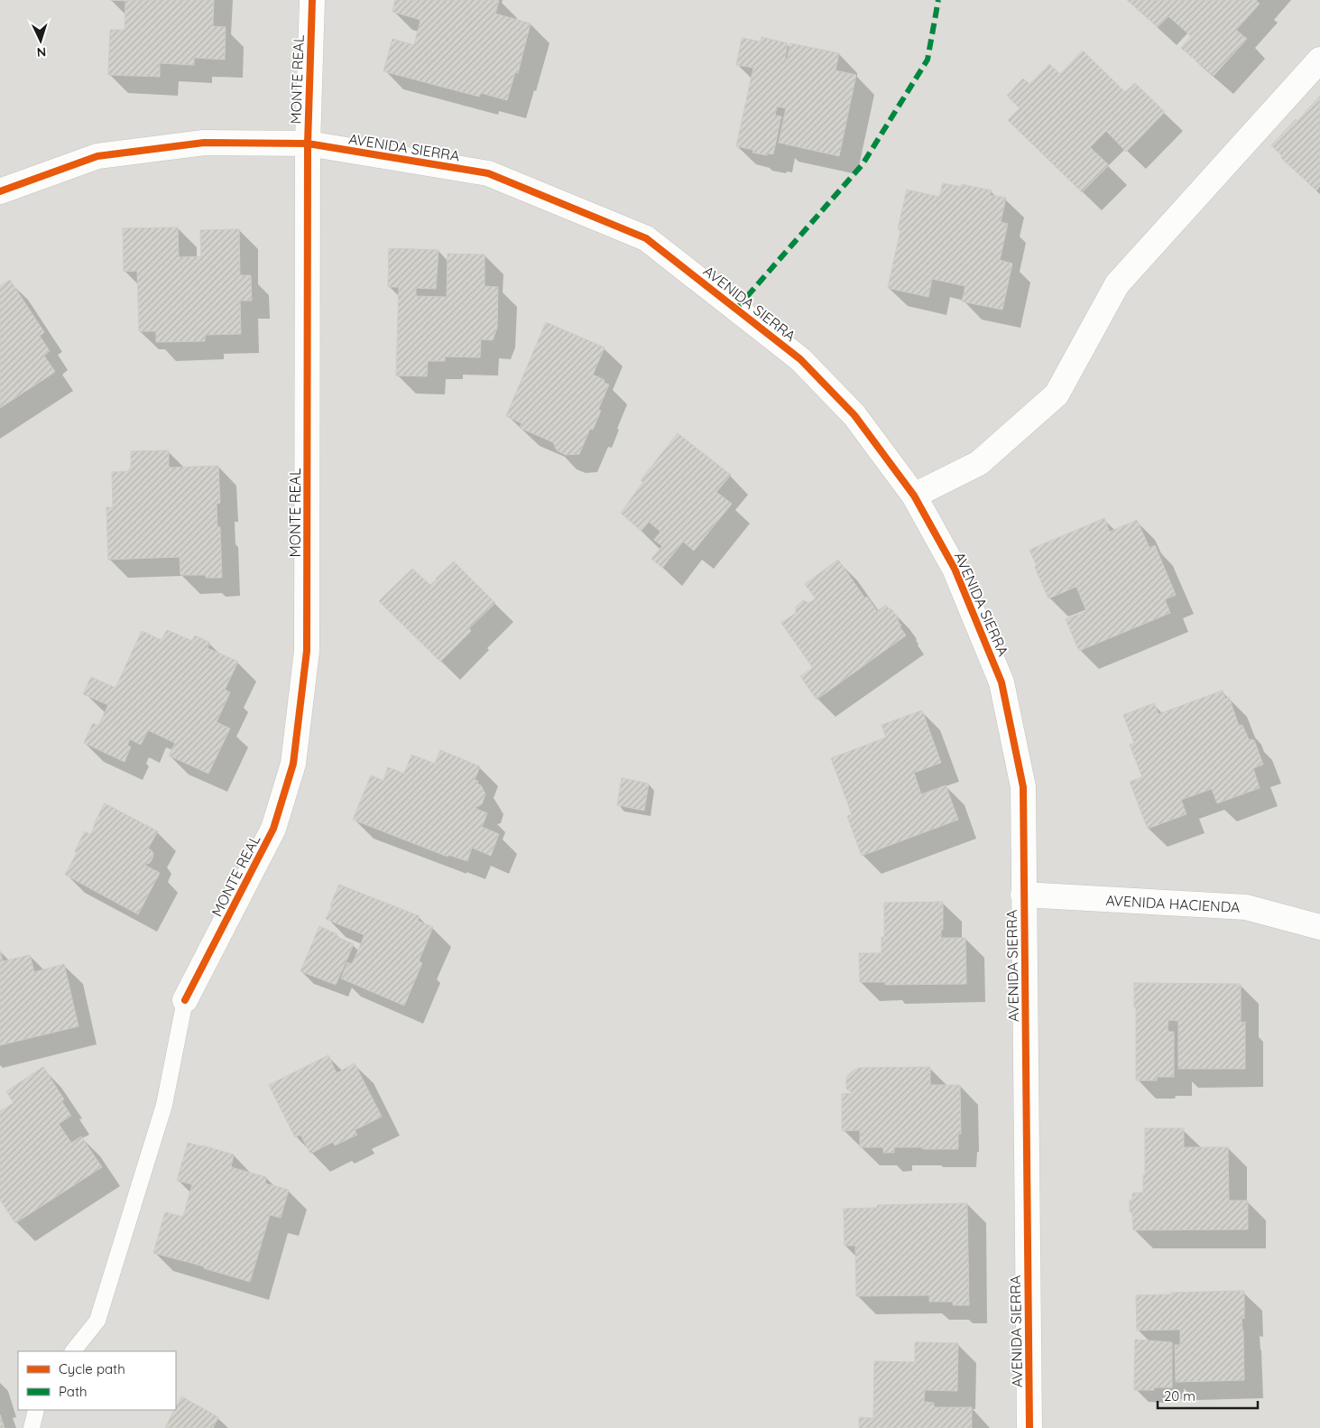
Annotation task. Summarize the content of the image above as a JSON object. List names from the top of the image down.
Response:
{
  "streets": {
    "street": ["MONTE REAL", "AVENIDA SIERRA", "AVENIDA HACIENDA"]
  },
  "crossings": [
    ["MONTE REAL", "AVENIDA SIERRA"],
    ["AVENIDA SIERRA", "AVENIDA HACIENDA"]
  ],
  "legend": ["Cycle path", "Path"],
  "scale_bar": "20 m",
  "north": "bottom"
}
